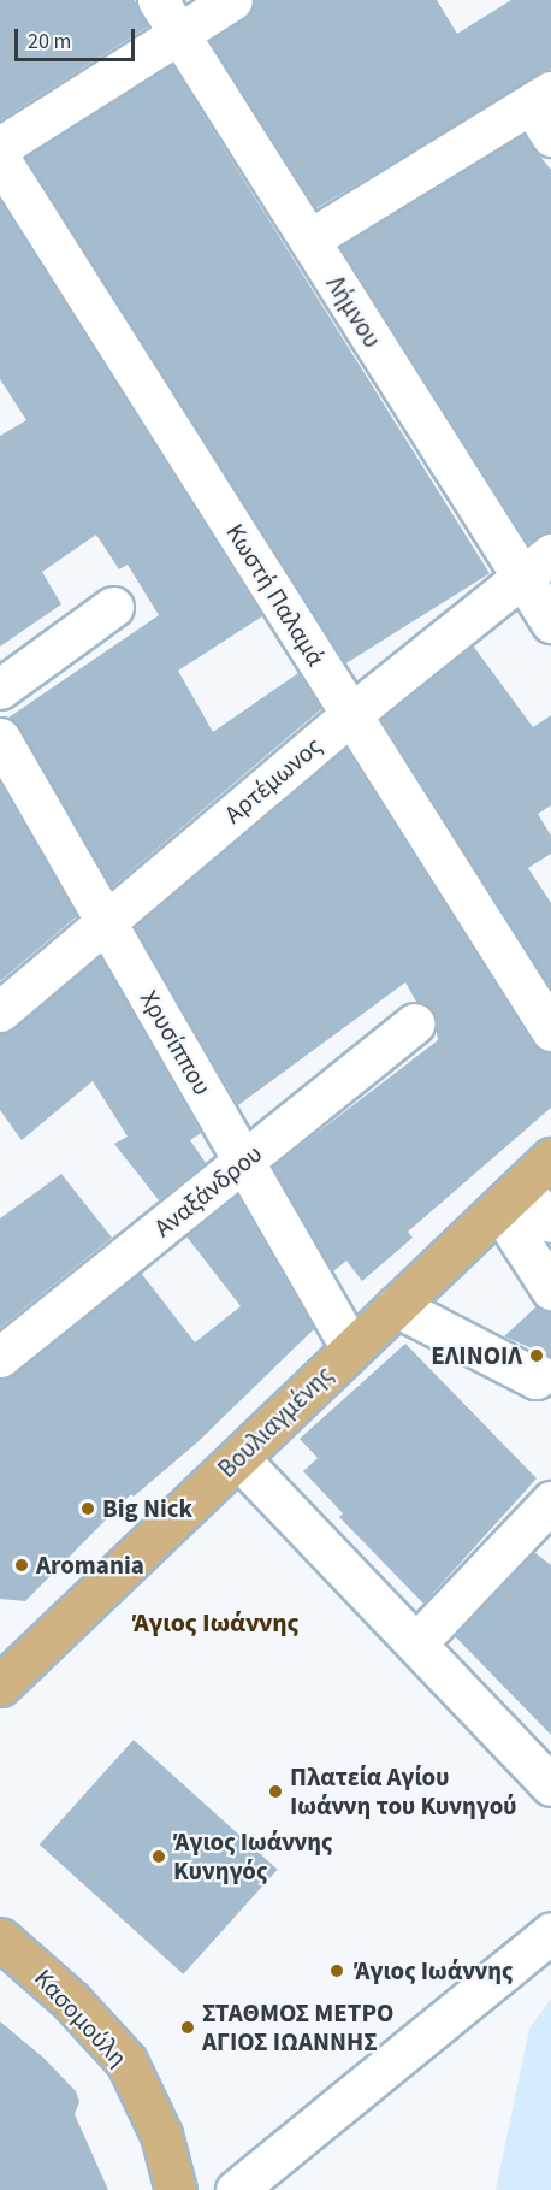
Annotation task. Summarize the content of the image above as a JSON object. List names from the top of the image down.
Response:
{
  "streets": {
    "main road": ["Βουλιαγμένης", "Κασομούλη"],
    "street": [
      "Λήμνου",
      "Κωστή Παλαμά",
      "Αρτέμωνος",
      "Χρυσίππου",
      "Αναξάνδρου"
    ]
  },
  "crossings": [
    ["Λήμνου", "Αρτέμωνος"],
    ["Κωστή Παλαμά", "Αρτέμωνος"],
    ["Αρτέμωνος", "Χρυσίππου"],
    ["Χρυσίππου", "Αναξάνδρου"],
    ["Χρυσίππου", "Βουλιαγμένης"]
  ],
  "districts": ["Άγιος Ιωάννης"],
  "places": [
    "ΕΛΙΝΟΙΛ",
    "Big Nick",
    "Aromania",
    "Πλατεία Αγίου Ιωάννη του Κυνηγού",
    "Άγιος Ιωάννης Κυνηγός",
    "Άγιος Ιωάννης",
    "ΣΤΑΘΜΟΣ ΜΕΤΡΟ ΑΓΙΟΣ ΙΩΑΝΝΗΣ"
  ],
  "scale_bar": "20 m"
}
